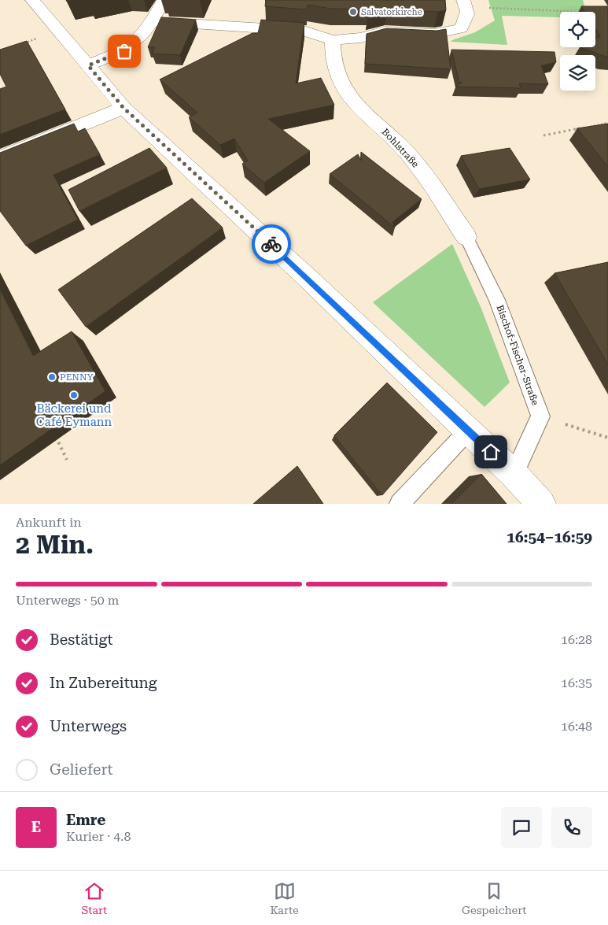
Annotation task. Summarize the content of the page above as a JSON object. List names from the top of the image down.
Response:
{
  "streets": {
    "street": ["Bohlstraße"],
    "lane": ["Bischof-Fischer-Straße"]
  },
  "crossings": [
    ["Bohlstraße", "Bischof-Fischer-Straße"]
  ],
  "places": ["Salvatorkirche", "PENNY", "Bäckerei und Café Eymann"],
  "page": {
    "heading": ["2 Min.", "Ankunft in", "16:54–16:59"],
    "panel": ["Emre", "Kurier · 4.8"],
    "bar": "Unterwegs · 50 m",
    "list": [
      ["Bestätigt", "16:28"],
      ["In Zubereitung", "16:35"],
      ["Unterwegs", "16:48"],
      "Geliefert"
    ],
    "round": "E",
    "tabs": ["Start", "Karte", "Gespeichert"]
  }
}
